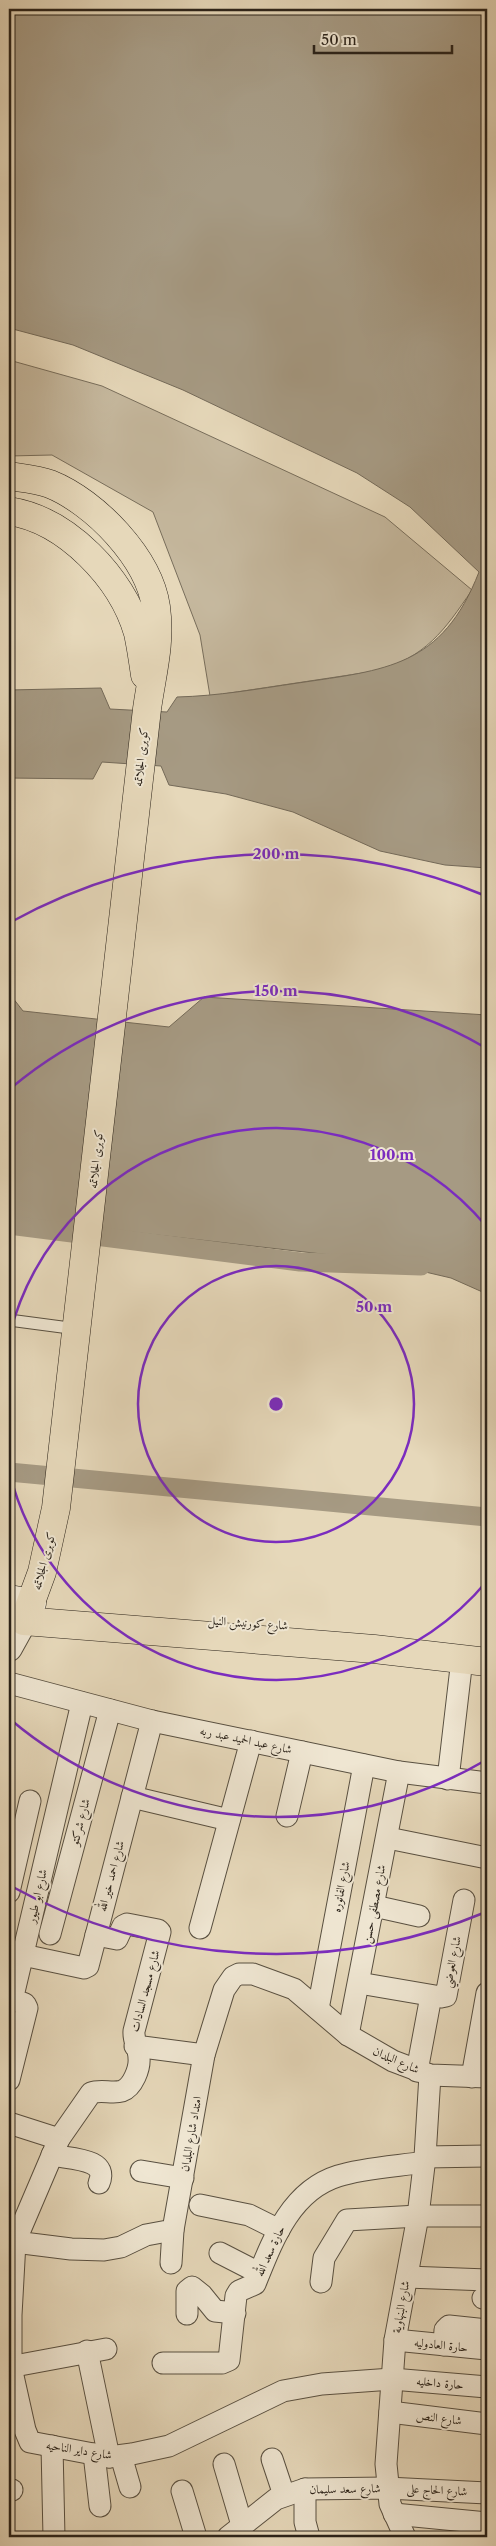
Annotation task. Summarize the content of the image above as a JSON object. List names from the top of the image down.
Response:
{
  "streets": {
    "main road": ["كوبرى الجلاتمه", "شارع كورنيش النيل"],
    "street": [
      "شارع عبد الحميد عبد ربه",
      "شارع شركتو",
      "شارع احمد خير الله",
      "شارع الفاتوره",
      "شارع ابو طيور",
      "شارع مصطفى حسن",
      "شارع العوضي",
      "شارع مسجد السادات",
      "شارع البلدان",
      "امتداد شارع البلدان",
      "حارة سعد الله",
      "شارع البنهاوية",
      "حارة العادوليه",
      "حارة داخليه",
      "شارع النص",
      "شارع داير الناحيه",
      "شارع سعد سليمان",
      "شارع الحاج على"
    ]
  },
  "crossings": [
    ["كوبرى الجلاتمه", "شارع كورنيش النيل"],
    ["شارع عبد الحميد عبد ربه", "شارع شركتو"],
    ["شارع عبد الحميد عبد ربه", "شارع احمد خير الله"],
    ["شارع عبد الحميد عبد ربه", "شارع الفاتوره"],
    ["شارع عبد الحميد عبد ربه", "شارع ابو طيور"],
    ["شارع عبد الحميد عبد ربه", "شارع مصطفى حسن"],
    ["شارع احمد خير الله", "شارع ابو طيور"],
    ["شارع احمد خير الله", "شارع مسجد السادات"],
    ["شارع الفاتوره", "شارع البلدان"],
    ["شارع الفاتوره", "امتداد شارع البلدان"],
    ["شارع مصطفى حسن", "شارع العوضي"],
    ["شارع مصطفى حسن", "شارع البلدان"],
    ["شارع العوضي", "شارع البنهاوية"],
    ["شارع مسجد السادات", "شارع داير الناحيه"],
    ["شارع البلدان", "امتداد شارع البلدان"],
    ["شارع البلدان", "شارع البنهاوية"],
    ["حارة سعد الله", "شارع البنهاوية"],
    ["شارع البنهاوية", "حارة العادوليه"],
    ["شارع البنهاوية", "حارة داخليه"],
    ["شارع البنهاوية", "شارع النص"],
    ["شارع البنهاوية", "شارع داير الناحيه"],
    ["شارع البنهاوية", "شارع سعد سليمان"],
    ["شارع البنهاوية", "شارع الحاج على"],
    ["حارة داخليه", "شارع داير الناحيه"],
    ["شارع سعد سليمان", "شارع الحاج على"]
  ],
  "scale_bar": "50 m",
  "rings": [
    "200 m",
    "150 m",
    "100 m",
    "50 m"
  ]
}
